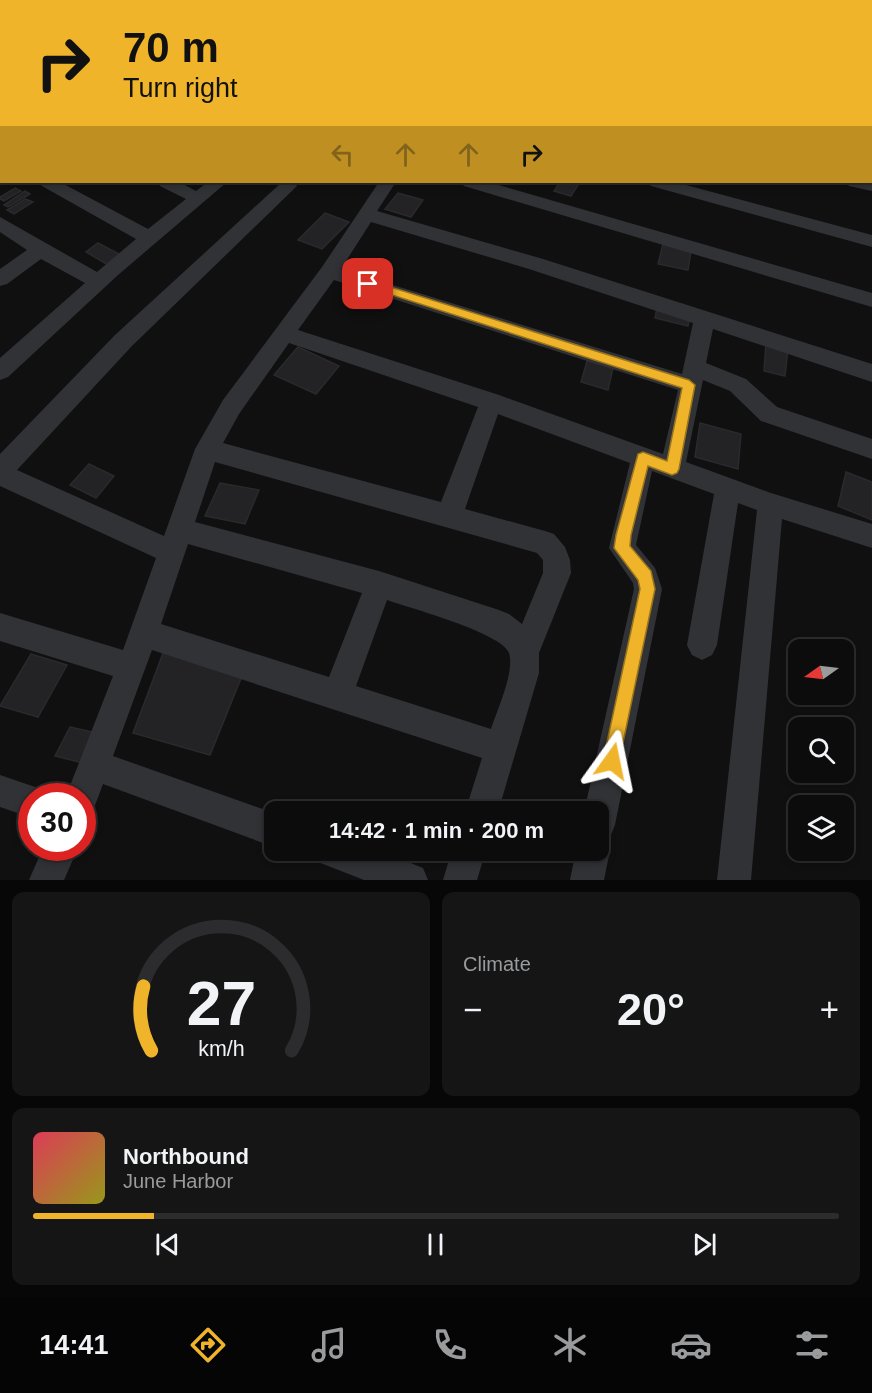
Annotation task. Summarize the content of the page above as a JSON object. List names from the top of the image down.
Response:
{
  "north": "left",
  "page": {
    "turn": ["70 m", "Turn right"],
    "limit": "30",
    "trip": "14:42 · 1 min · 200 m",
    "tile": "Climate",
    "heat": ["−", "20°", "+"],
    "song": ["Northbound", "June Harbor"],
    "tabs": "14:41",
    "gauge": ["27", "km/h"]
  }
}
